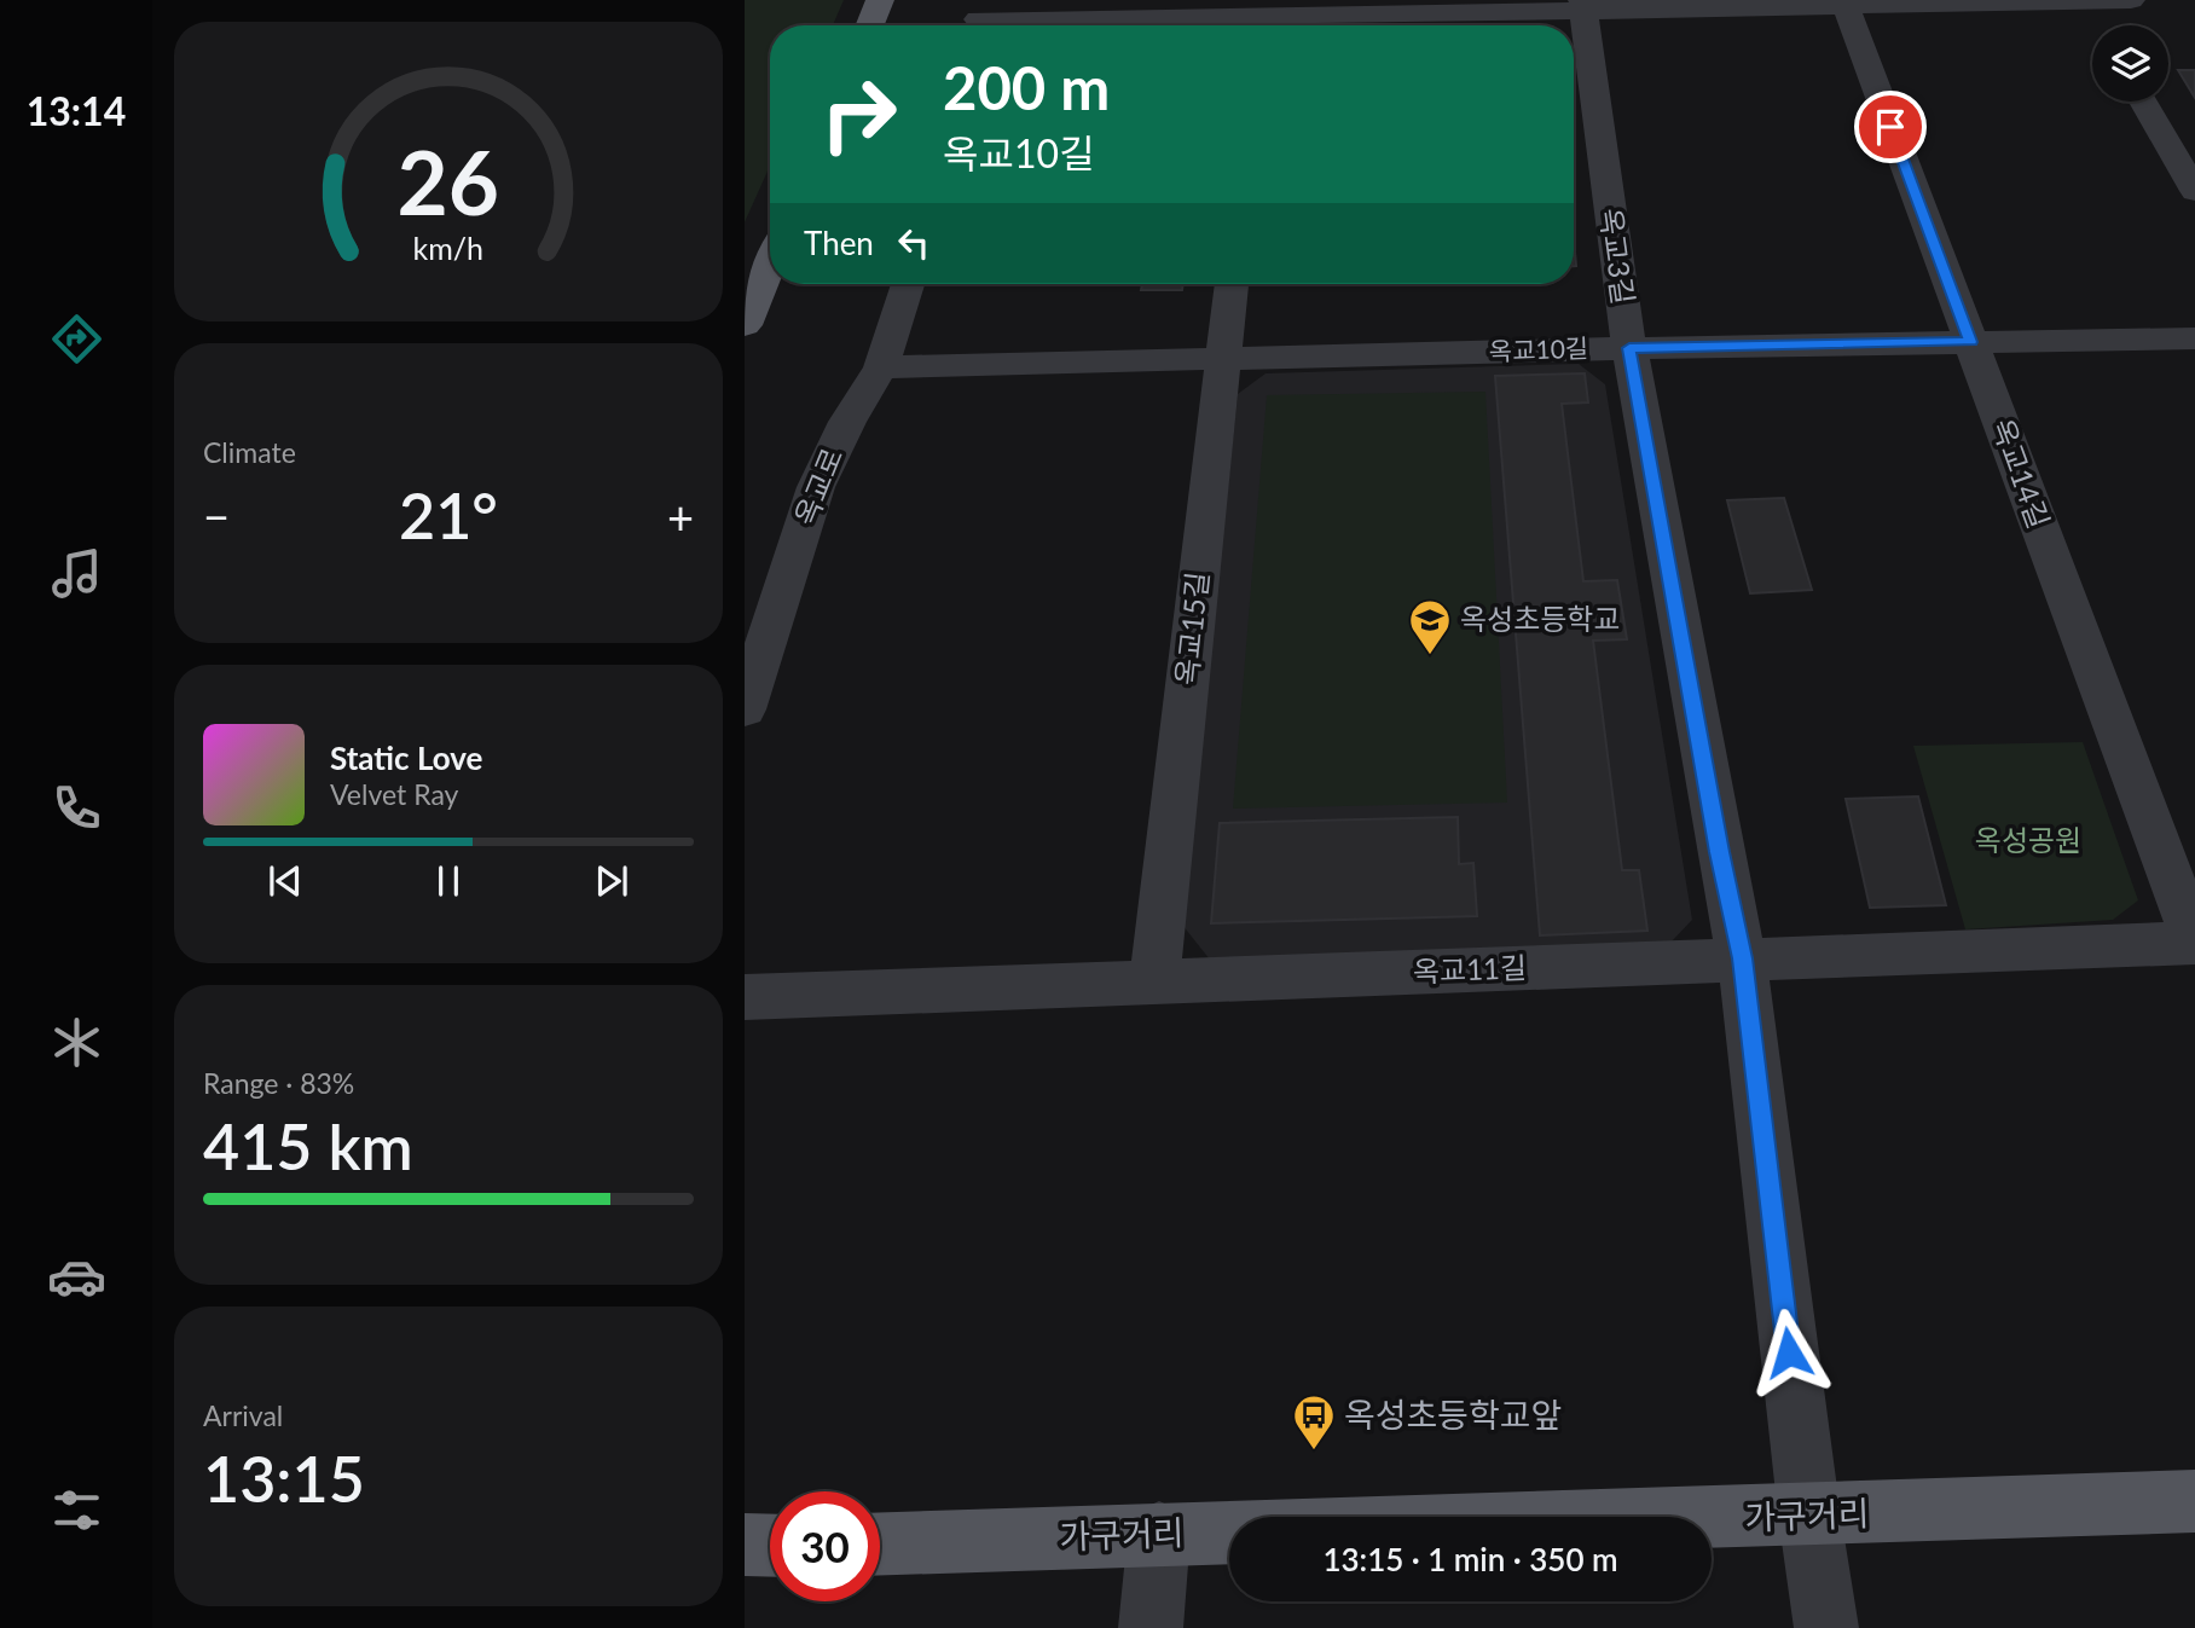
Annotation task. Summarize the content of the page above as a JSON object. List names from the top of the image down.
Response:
{
  "streets": {
    "main road": ["가구거리"],
    "street": [
      "옥교3길",
      "옥교10길",
      "옥교14길",
      "옥교로",
      "옥교15길",
      "옥교11길"
    ]
  },
  "crossings": [
    ["옥교3길", "옥교10길"],
    ["옥교3길", "옥교11길"],
    ["옥교3길", "가구거리"],
    ["옥교10길", "옥교14길"],
    ["옥교10길", "옥교로"],
    ["옥교10길", "옥교15길"],
    ["옥교14길", "옥교11길"],
    ["옥교15길", "옥교11길"]
  ],
  "parks": ["옥성공원"],
  "places": {
    "school or university": ["옥성초등학교"],
    "bus stop": ["옥성초등학교앞"]
  },
  "page": {
    "tabs": "13:14",
    "turn": ["200 m", "옥교10길"],
    "then": "Then",
    "tile": [
      "Climate",
      ["Range · 83%", "415 km"],
      ["Arrival", "13:15"]
    ],
    "heat": ["−", "21°", "+"],
    "song": ["Static Love", "Velvet Ray"],
    "limit": "30",
    "trip": "13:15 · 1 min · 350 m",
    "gauge": ["26", "km/h"]
  }
}
